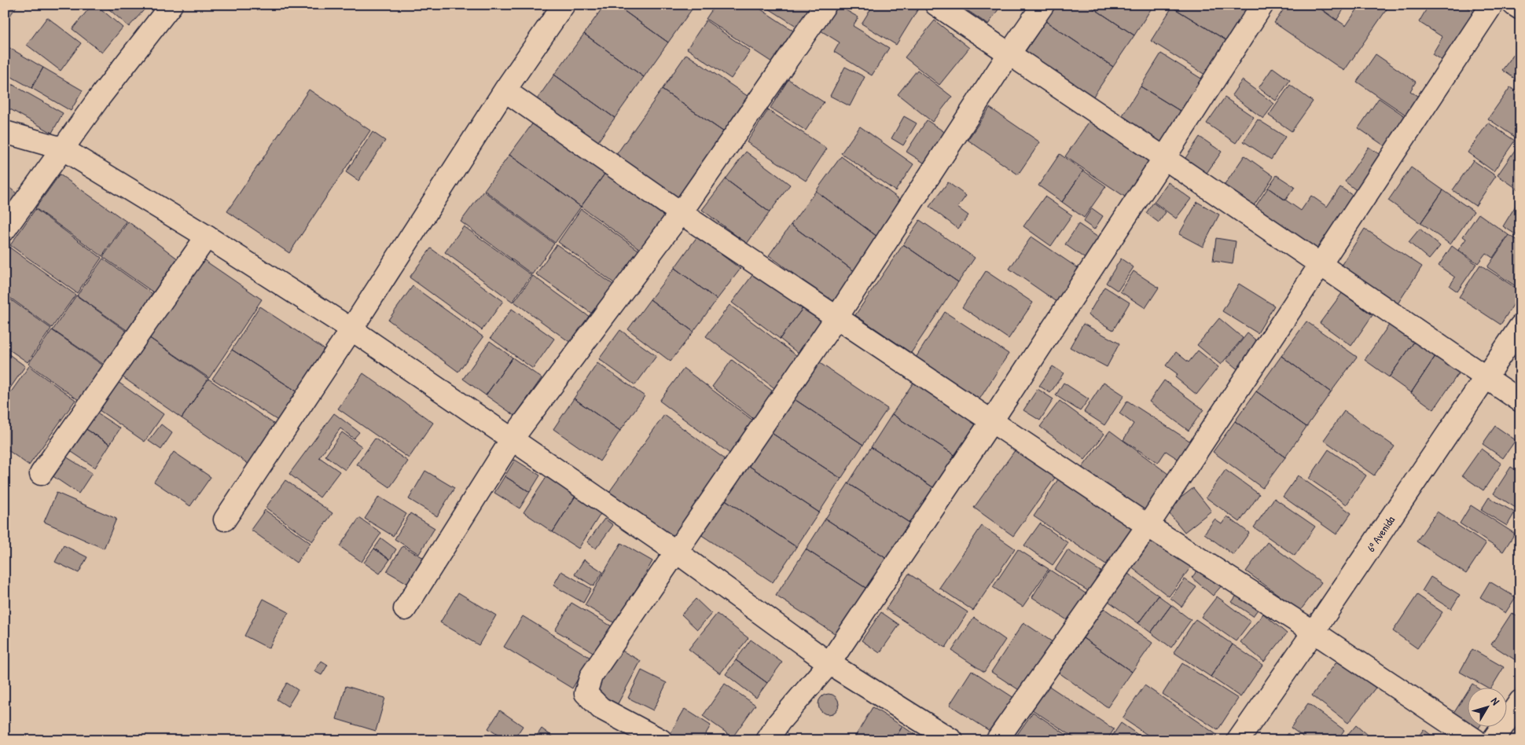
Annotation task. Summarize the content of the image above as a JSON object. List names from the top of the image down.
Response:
{
  "streets": {
    "street": ["6ª Avenida"]
  },
  "north": "top right"
}
